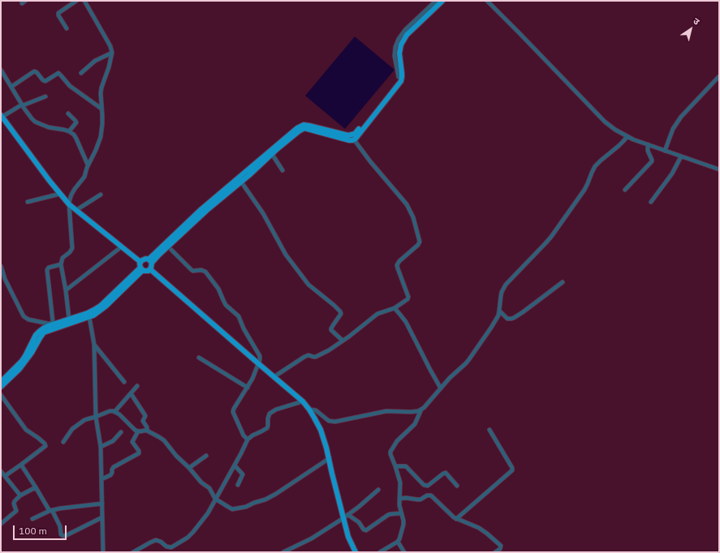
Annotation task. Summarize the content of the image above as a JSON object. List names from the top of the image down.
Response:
{
  "scale_bar": "100 m",
  "north": "top right"
}
